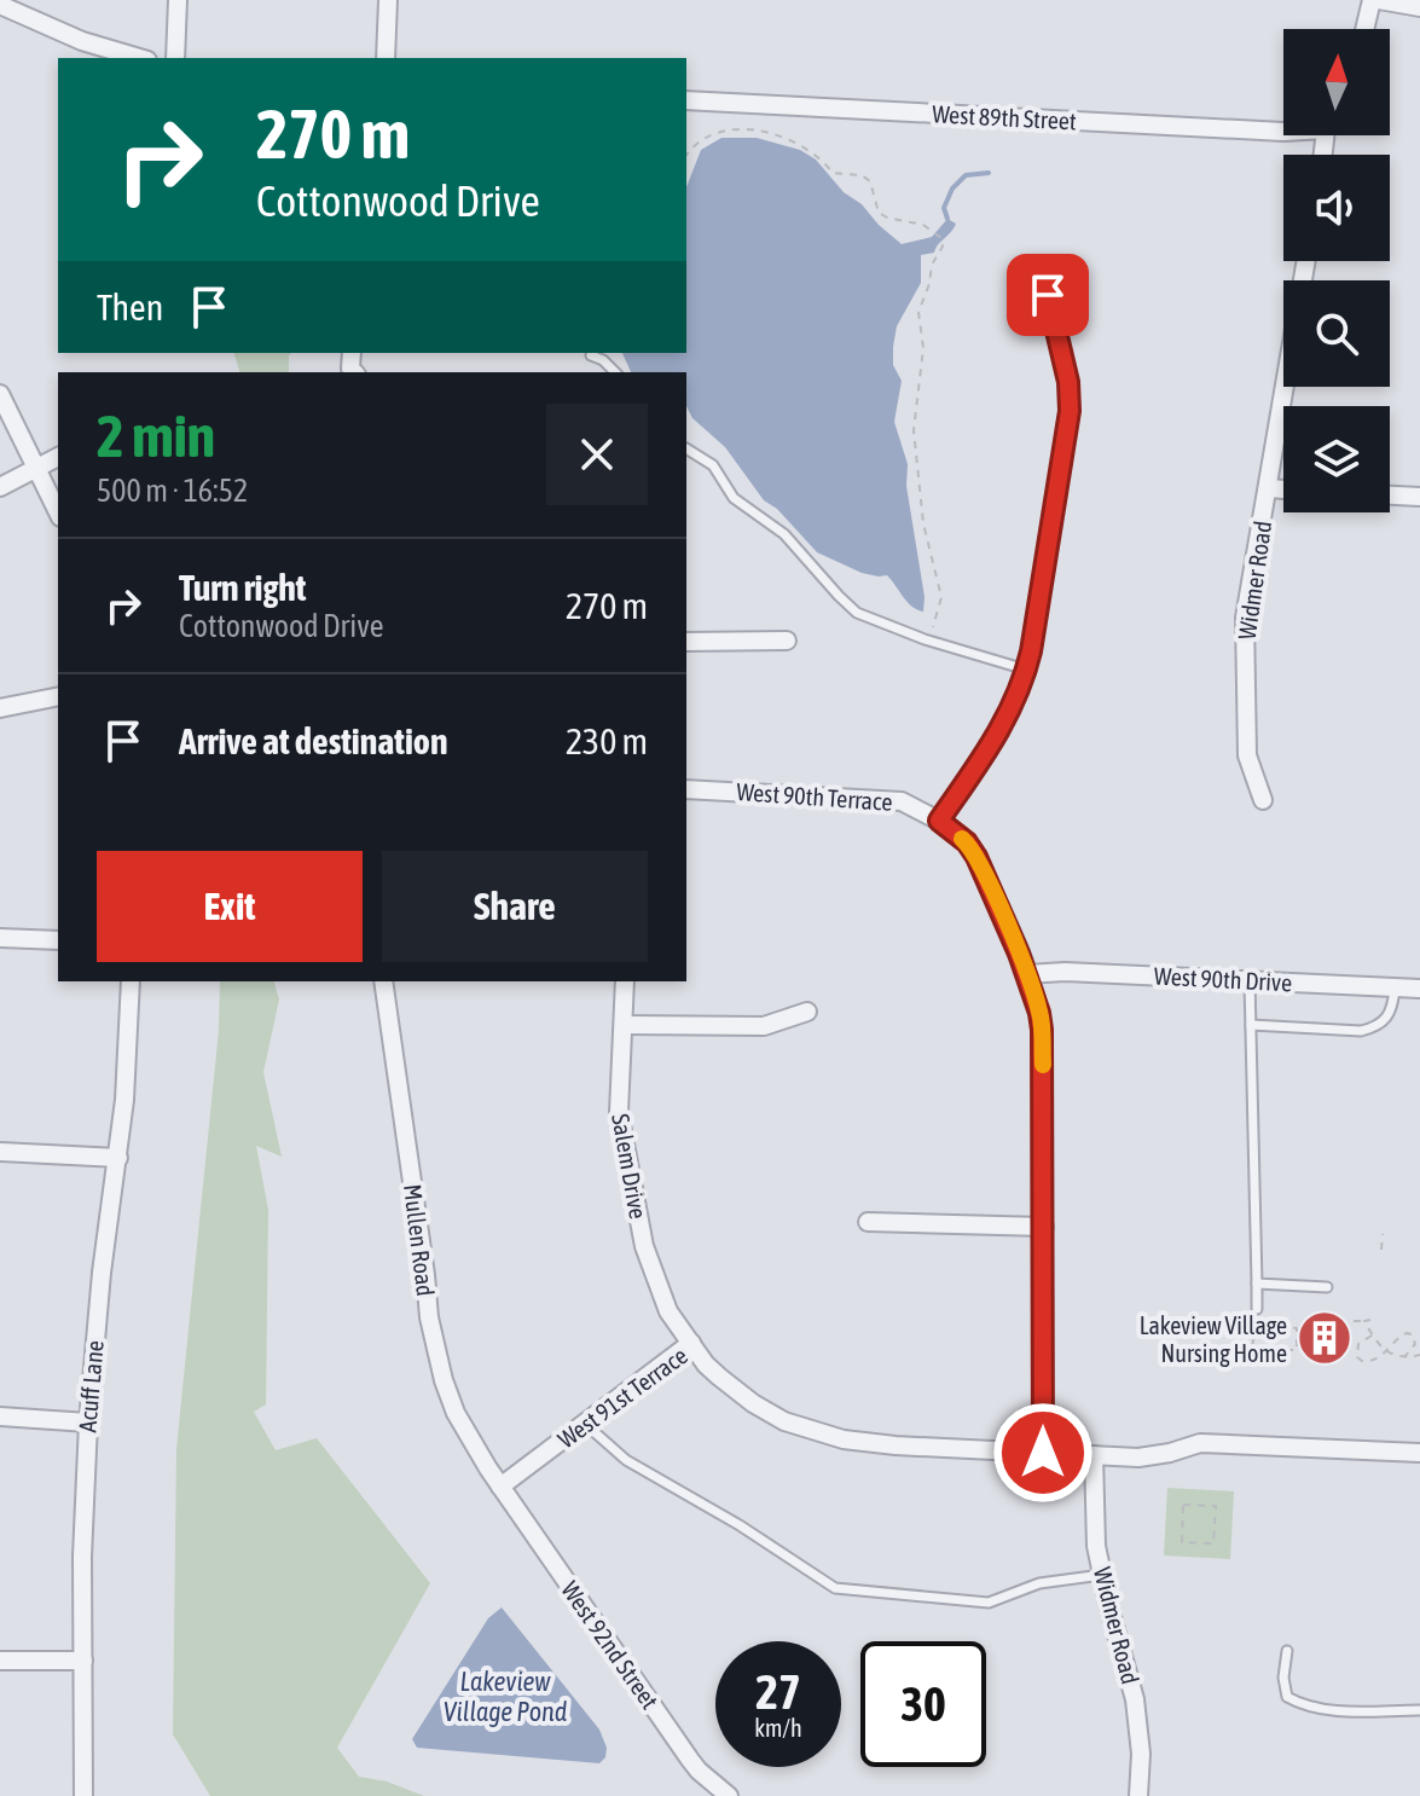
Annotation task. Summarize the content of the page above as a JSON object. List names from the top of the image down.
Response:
{
  "streets": {
    "street": [
      "West 89th Street",
      "Widmer Road",
      "West 90th Terrace",
      "West 90th Drive",
      "Salem Drive",
      "Mullen Road",
      "Acuff Lane",
      "West 91st Terrace",
      "West 92nd Street"
    ]
  },
  "crossings": [
    ["Widmer Road", "West 91st Terrace"],
    ["West 90th Terrace", "West 90th Drive"],
    ["West 90th Terrace", "West 91st Terrace"],
    ["Salem Drive", "West 91st Terrace"],
    ["Mullen Road", "West 91st Terrace"],
    ["Mullen Road", "West 92nd Street"],
    ["West 91st Terrace", "West 92nd Street"]
  ],
  "water": ["Lakeview Village Pond"],
  "places": {
    "building": ["Lakeview Village Nursing Home"]
  },
  "north": "top",
  "page": {
    "turn": ["270 m", "Cottonwood Drive"],
    "then": "Then",
    "heading": ["2 min", "500 m · 16:52"],
    "list": [
      {
        "name": "Turn right",
        "note": "Cottonwood Drive",
        "value": "270 m"
      },
      {
        "name": "Arrive at destination",
        "value": "230 m"
      }
    ],
    "buttons": ["Exit", "Share"],
    "speed": "27 km/h",
    "limit": "30"
  }
}
